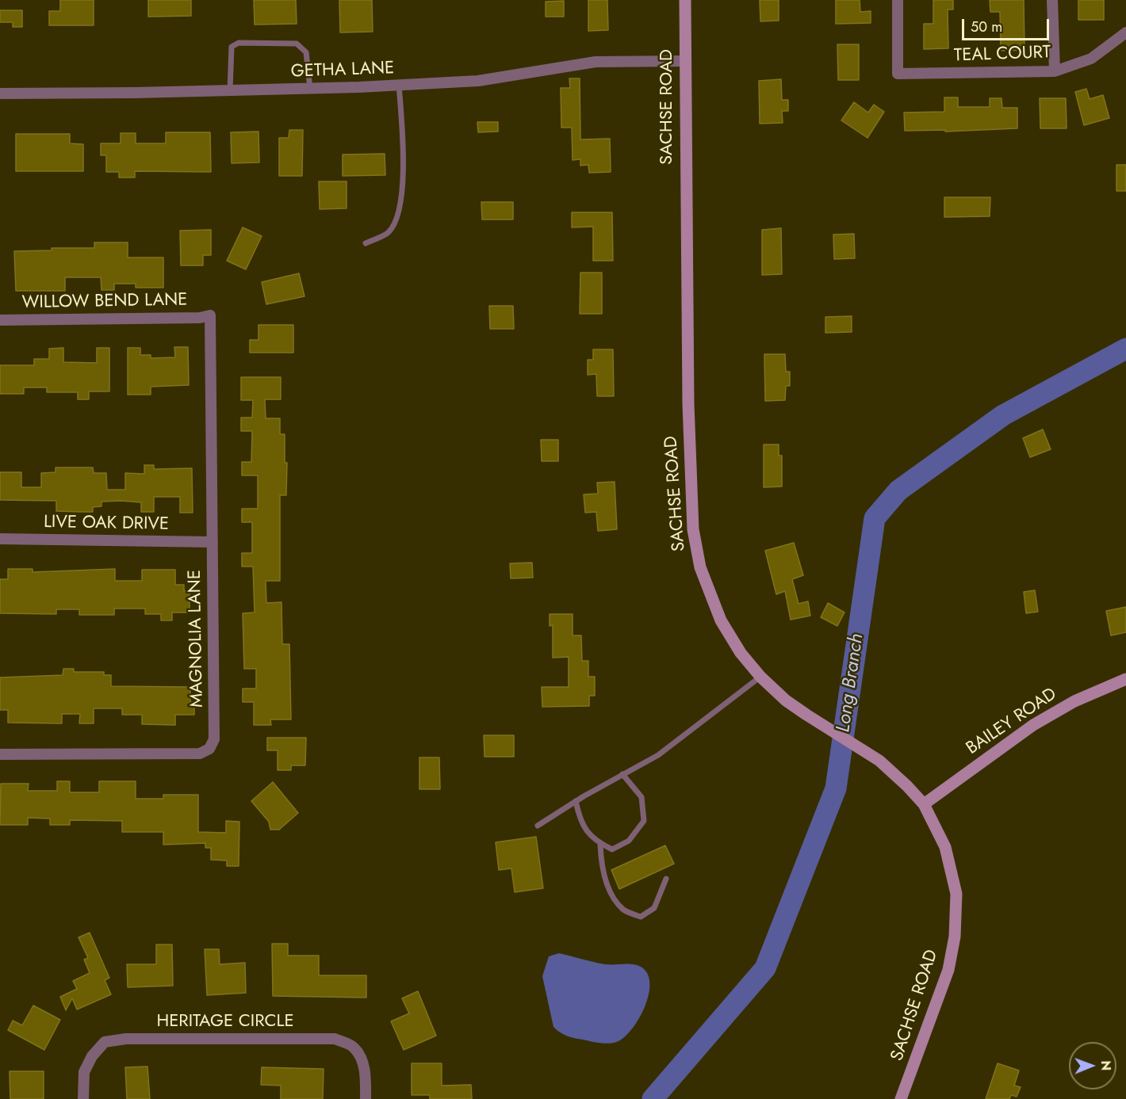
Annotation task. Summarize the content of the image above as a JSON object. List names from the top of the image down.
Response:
{
  "streets": {
    "main road": ["SACHSE ROAD", "BAILEY ROAD"],
    "street": [
      "TEAL COURT",
      "GETHA LANE",
      "WILLOW BEND LANE",
      "LIVE OAK DRIVE",
      "MAGNOLIA LANE",
      "HERITAGE CIRCLE"
    ]
  },
  "crossings": [
    ["GETHA LANE", "SACHSE ROAD"],
    ["SACHSE ROAD", "BAILEY ROAD"],
    ["WILLOW BEND LANE", "MAGNOLIA LANE"],
    ["LIVE OAK DRIVE", "MAGNOLIA LANE"]
  ],
  "water": ["Long Branch"],
  "scale_bar": "50 m",
  "north": "right"
}
